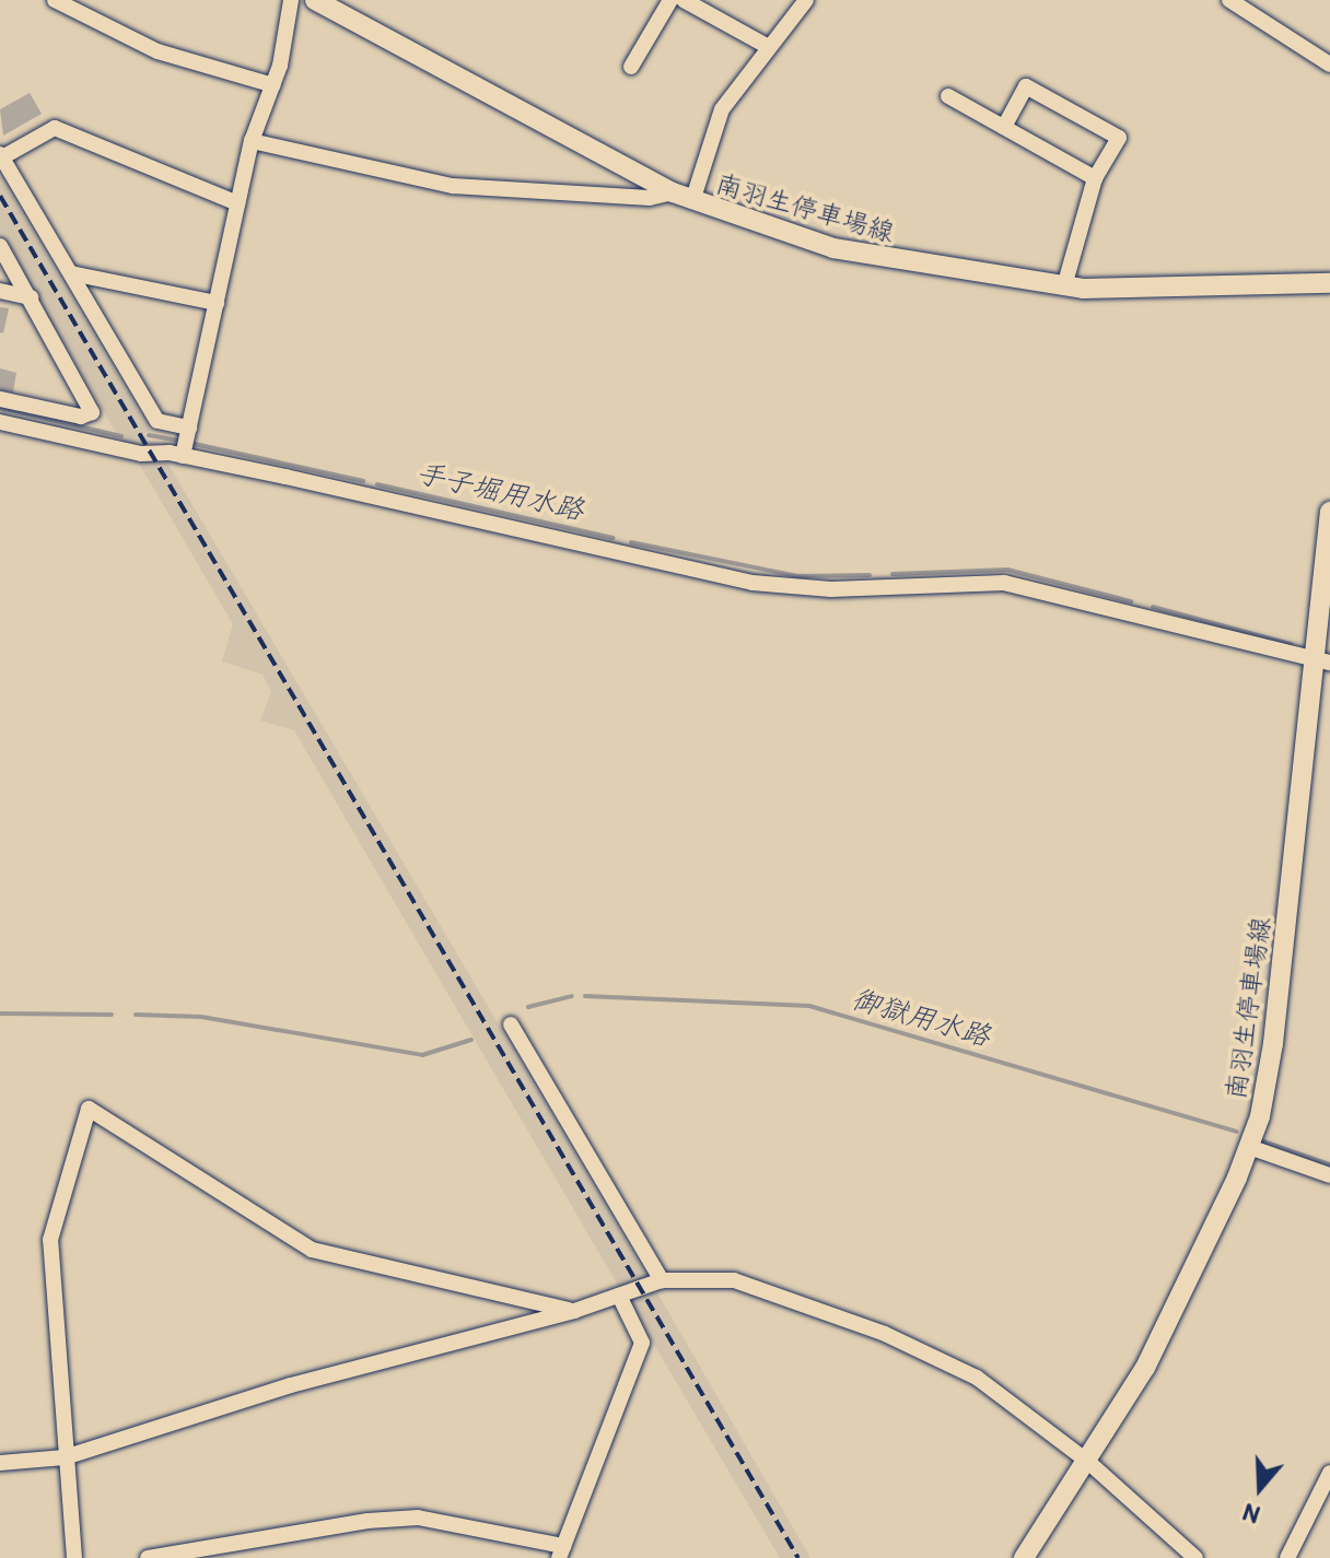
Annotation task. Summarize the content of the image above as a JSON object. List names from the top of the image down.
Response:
{
  "streets": {
    "main road": ["南羽生停車場線"]
  },
  "water": ["手子堀用水路", "御獄用水路"],
  "north": "bottom"
}
